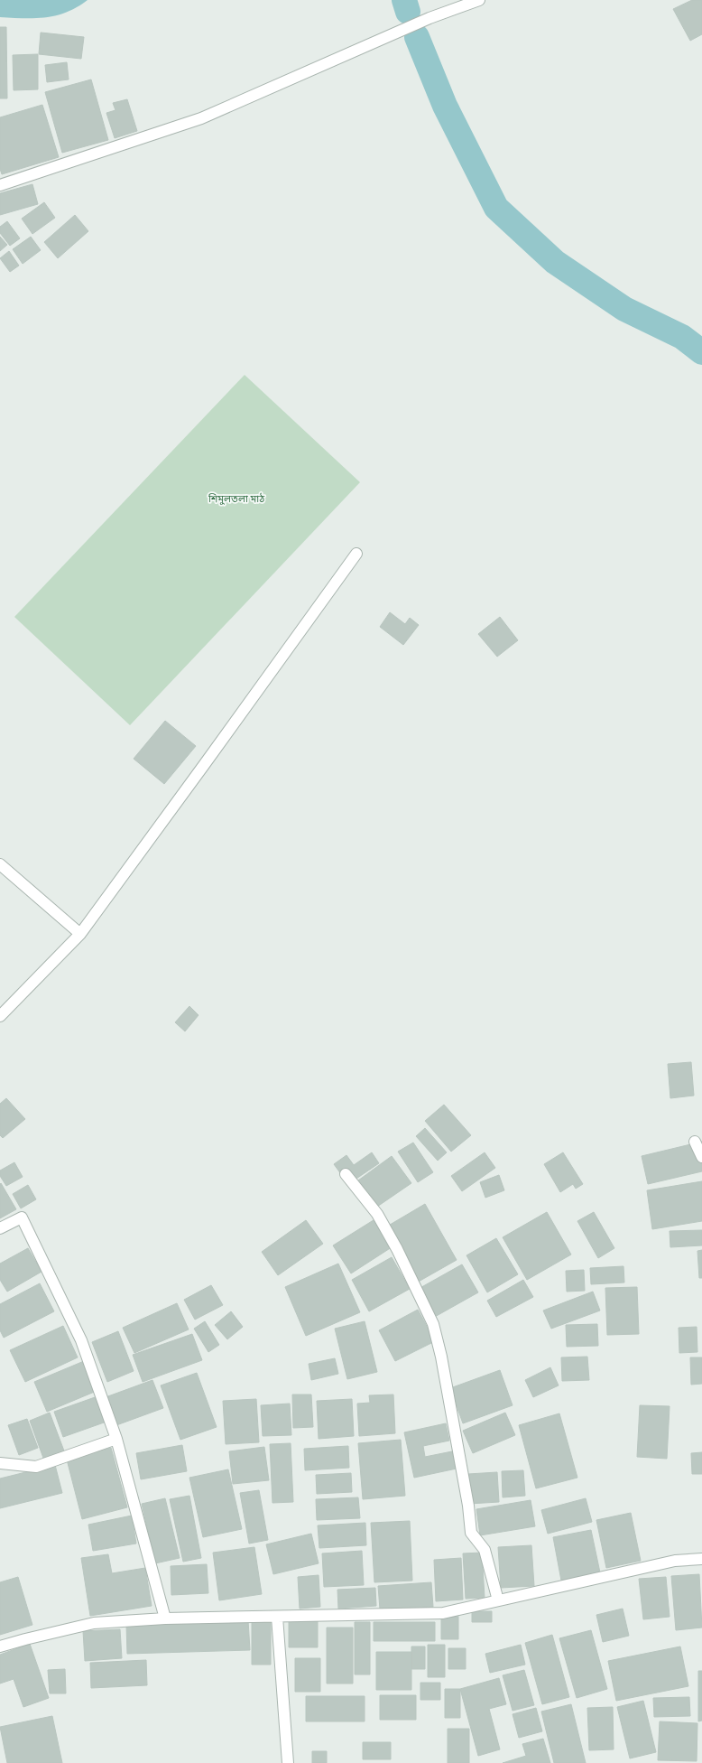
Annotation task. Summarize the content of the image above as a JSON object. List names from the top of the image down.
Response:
{
  "parks": ["শিমুলতলা মাঠ"]
}
